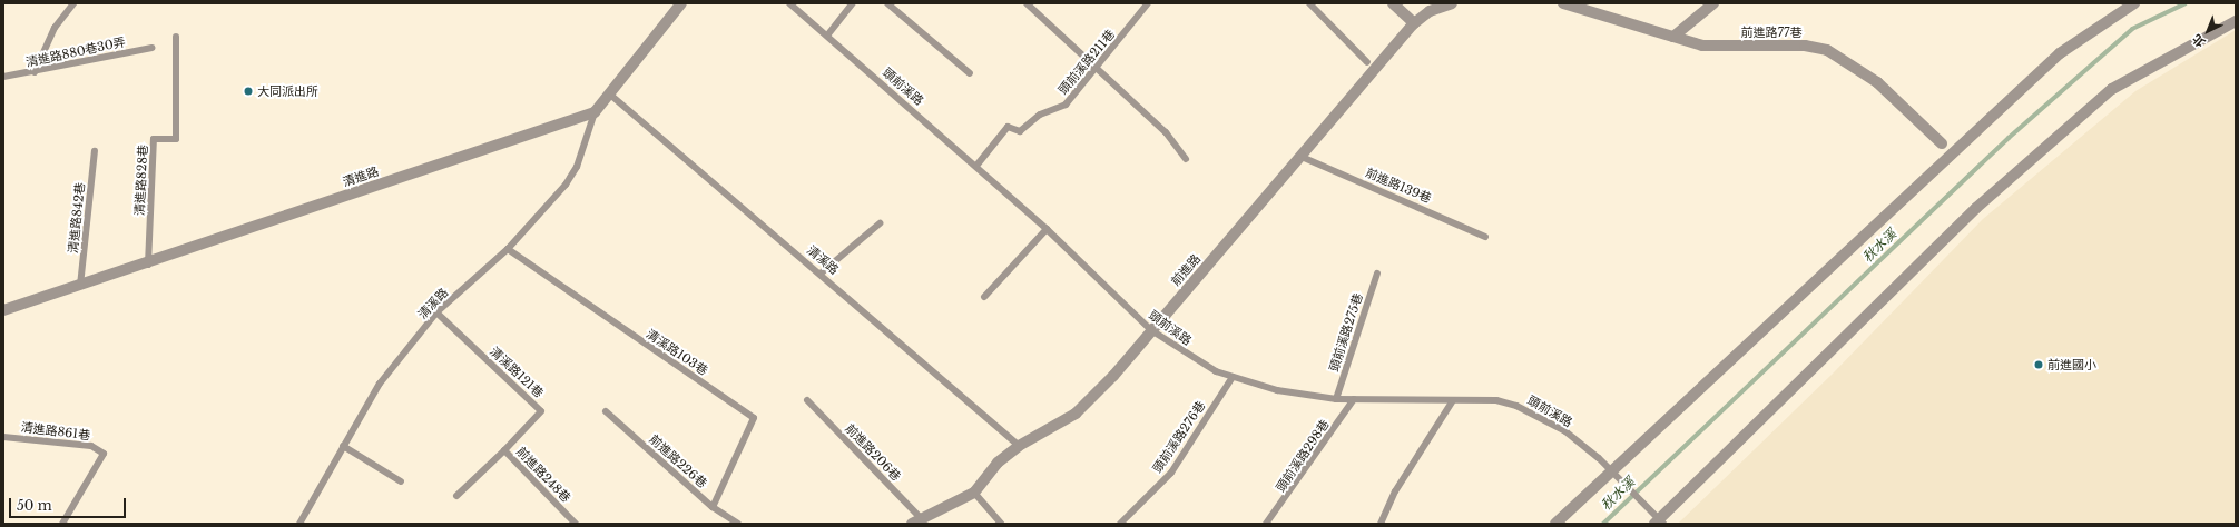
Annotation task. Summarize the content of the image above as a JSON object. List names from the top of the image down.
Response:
{
  "streets": {
    "street": ["前進路77巷", "清進路", "前進路"],
    "lane": [
      "清進路880巷30弄",
      "頭前溪路211巷",
      "頭前溪路",
      "清進路828巷",
      "前進路139巷",
      "清進路842巷",
      "清溪路",
      "頭前溪路275巷",
      "清溪路103巷",
      "清溪路121巷",
      "清進路861巷",
      "頭前溪路276巷",
      "前進路206巷",
      "頭前溪路298巷",
      "前進路226巷",
      "前進路248巷"
    ]
  },
  "crossings": [
    ["頭前溪路211巷", "頭前溪路"],
    ["頭前溪路", "前進路"],
    ["頭前溪路", "頭前溪路275巷"],
    ["頭前溪路", "頭前溪路276巷"],
    ["頭前溪路", "頭前溪路298巷"],
    ["清進路", "清進路828巷"],
    ["清進路", "清進路842巷"],
    ["清進路", "清溪路"],
    ["前進路139巷", "前進路"],
    ["清溪路", "前進路"],
    ["清溪路", "清溪路103巷"],
    ["清溪路", "清溪路121巷"],
    ["前進路", "前進路206巷"],
    ["清溪路103巷", "前進路226巷"],
    ["清溪路121巷", "前進路248巷"]
  ],
  "water": ["秋水溪"],
  "places": ["大同派出所", "前進國小"],
  "scale_bar": "50 m",
  "north": "bottom left"
}
